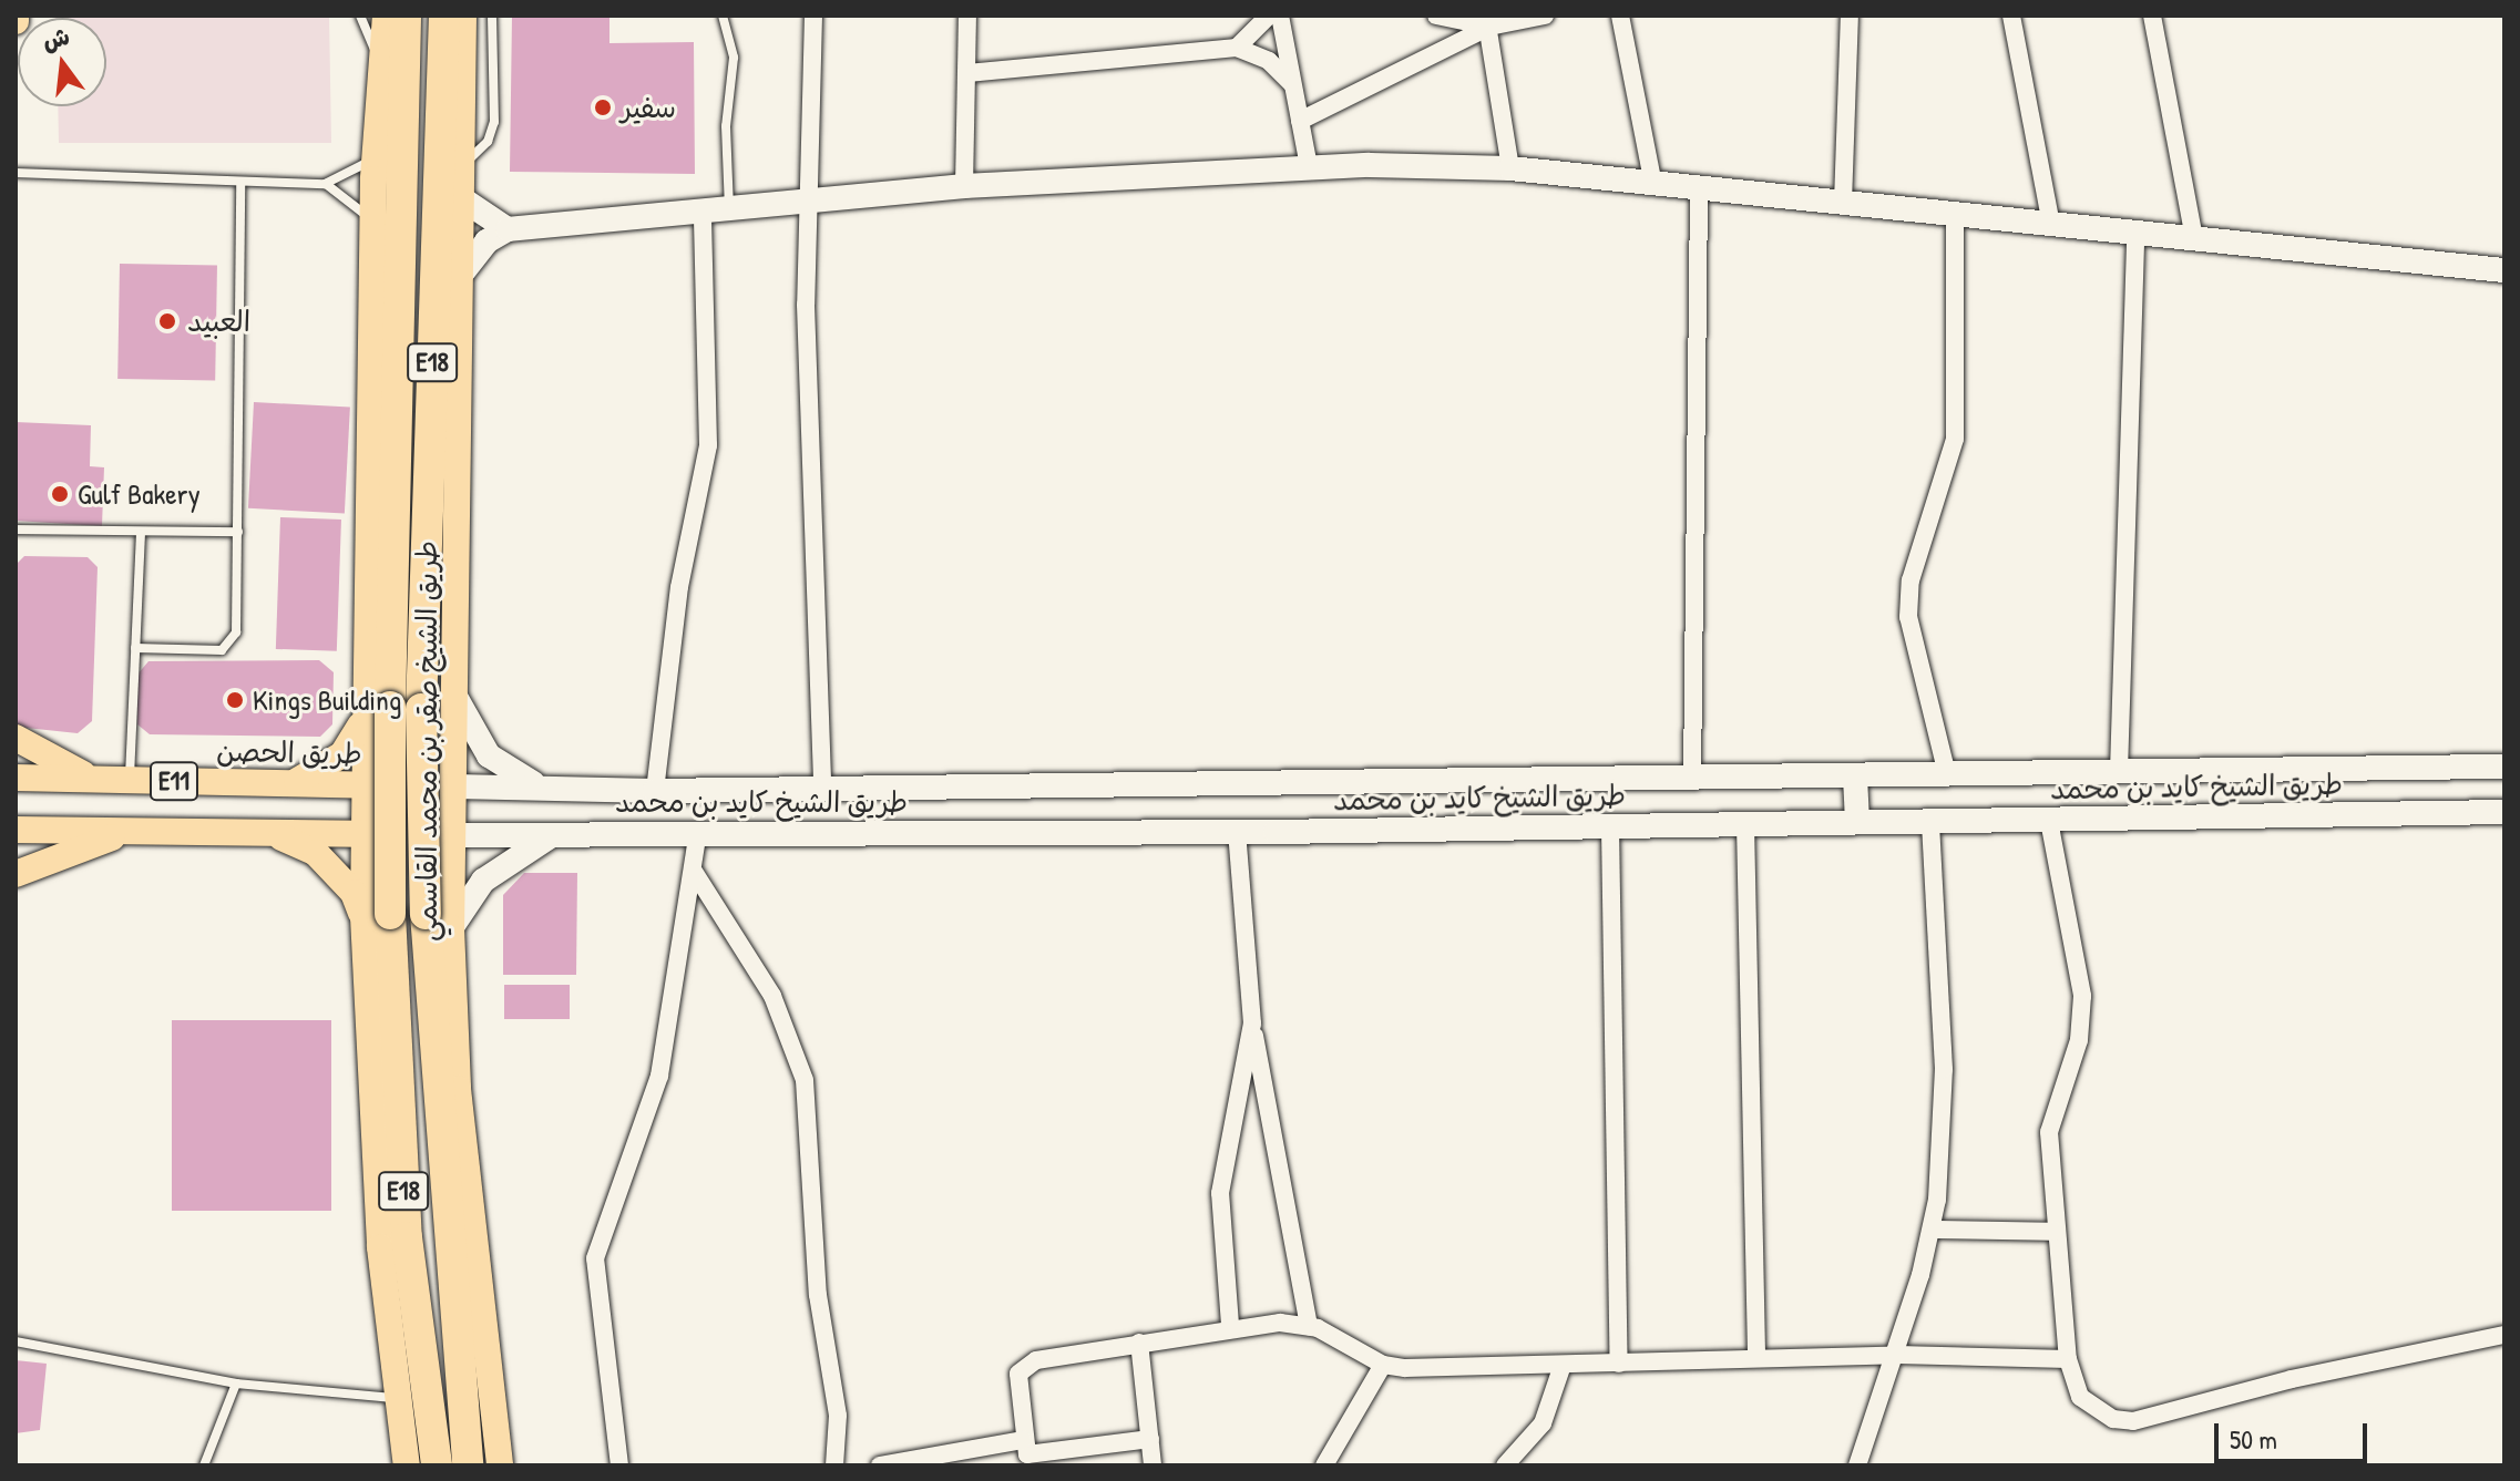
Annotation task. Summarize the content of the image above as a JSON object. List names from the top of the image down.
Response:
{
  "streets": {
    "highway": ["E18", "طريق الشيخ صقر بن محمد القاسمي"],
    "main road": ["طريق الحصن", "E11", "طريق الشيخ كايد بن محمد"]
  },
  "crossings": [
    ["طريق الحصن", "طريق الشيخ كايد بن محمد"],
    ["E11", "طريق الشيخ كايد بن محمد"]
  ],
  "places": [
    "سفير",
    "العبيد",
    "Gulf Bakery",
    "Kings Building"
  ],
  "scale_bar": "50 m",
  "north": "top"
}
